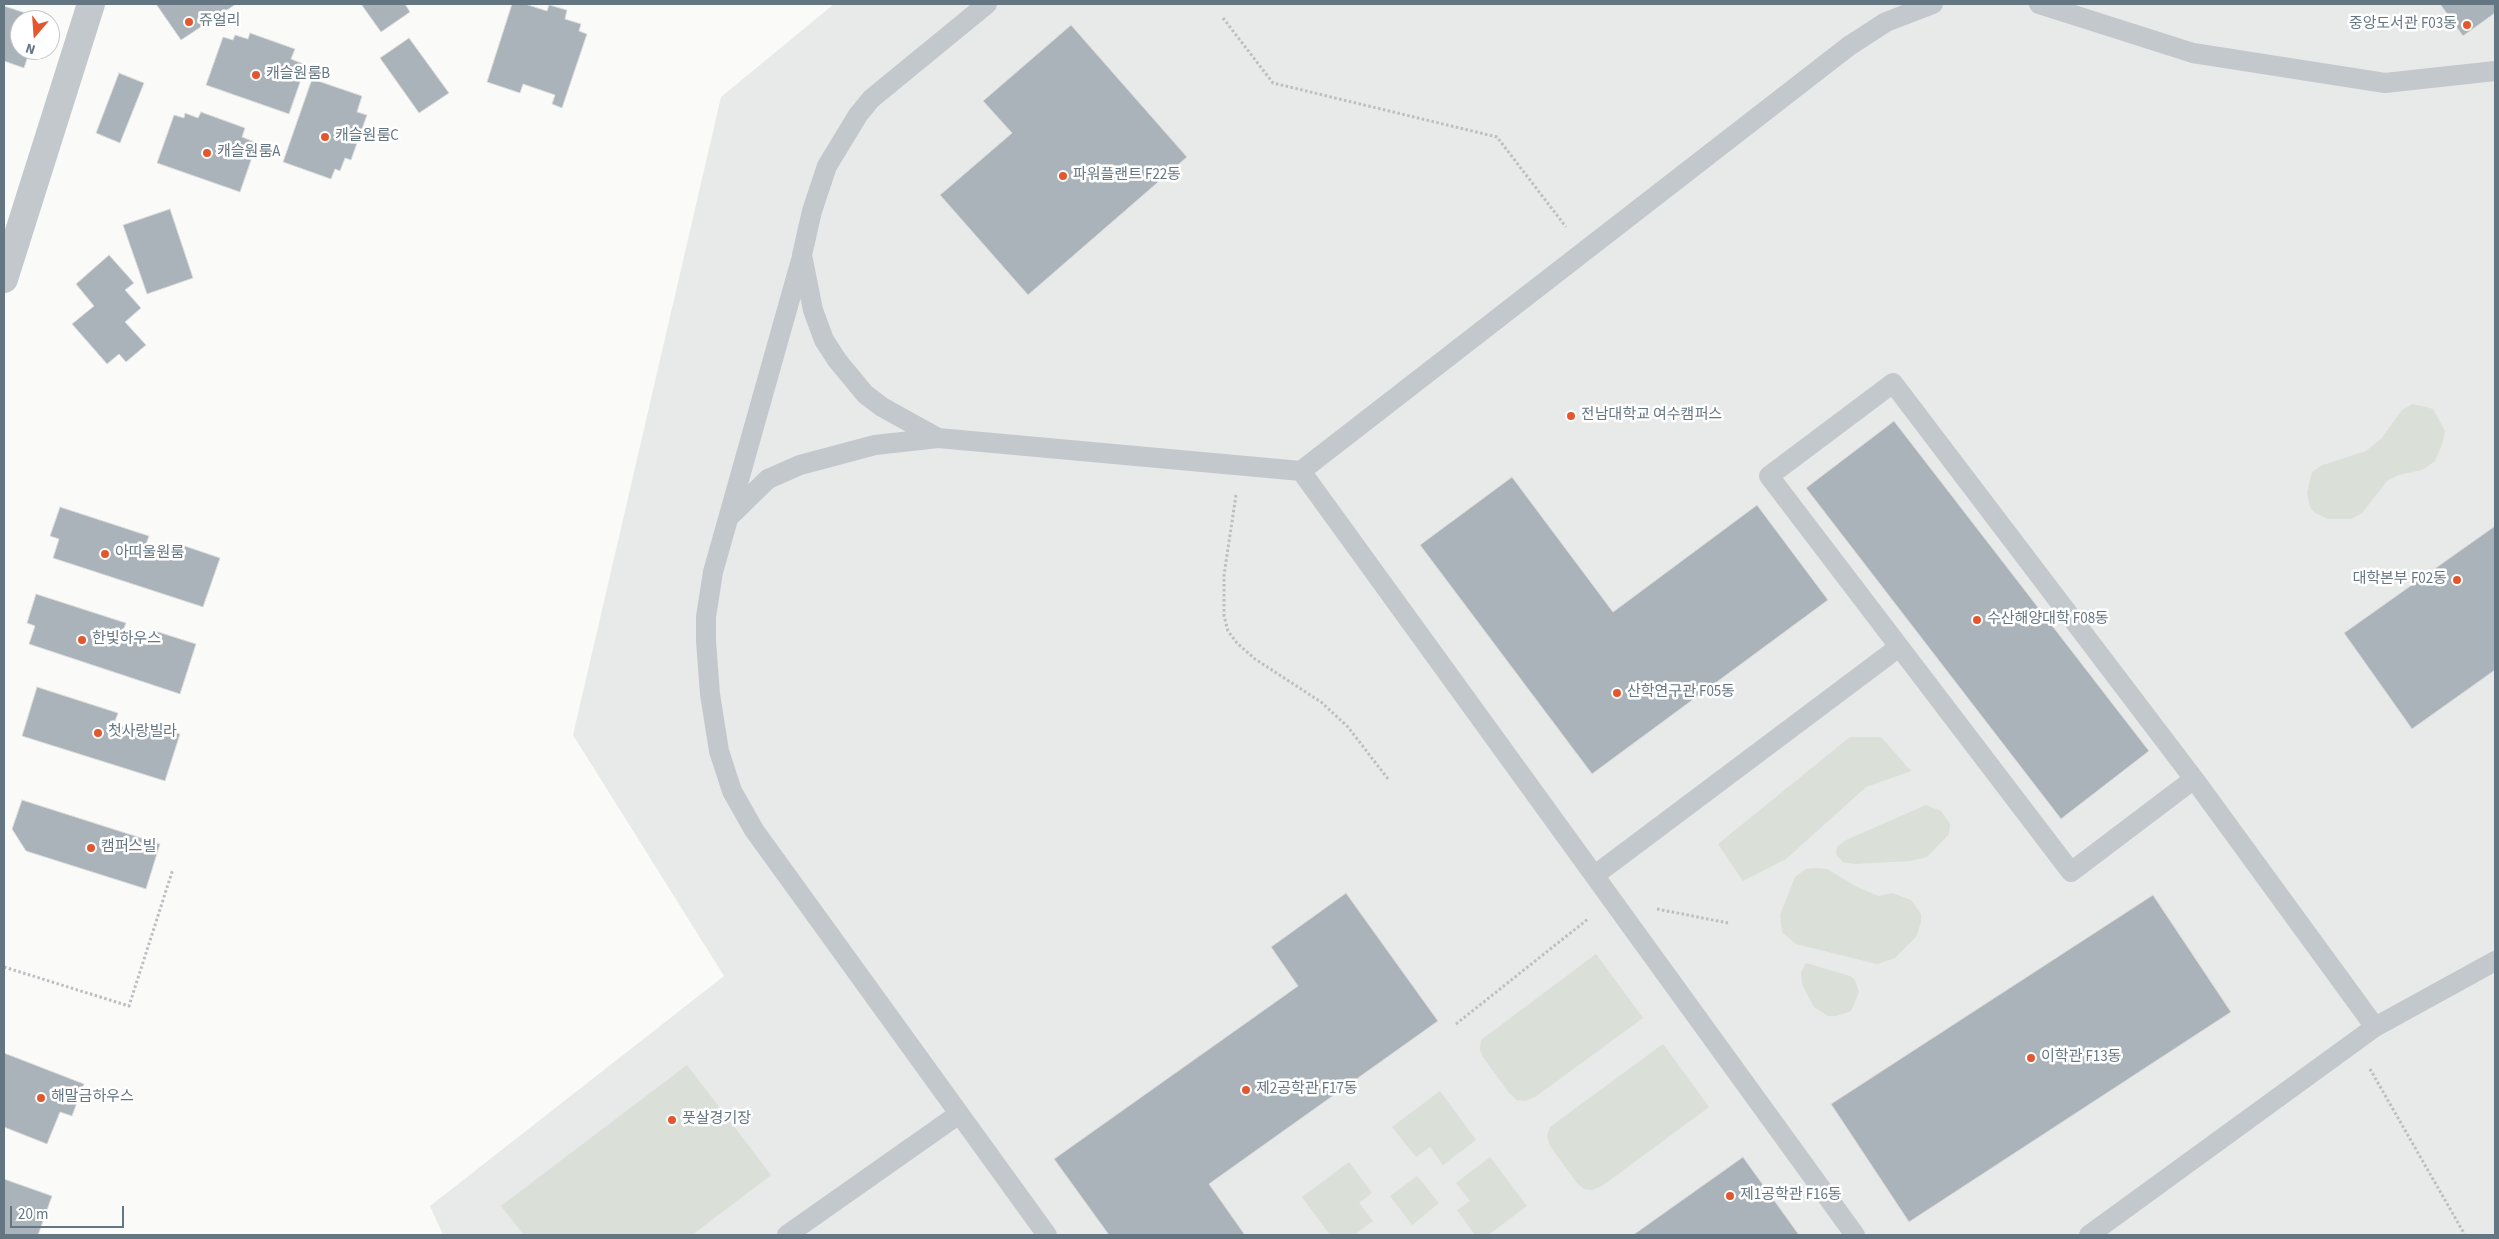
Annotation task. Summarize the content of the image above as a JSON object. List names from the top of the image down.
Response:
{
  "places": [
    "쥬얼리",
    "중앙도서관 F03동",
    "캐슬원룸B",
    "캐슬원룸C",
    "캐슬원룸A",
    "파워플랜트 F22동",
    "전남대학교 여수캠퍼스",
    "아띠울원룸",
    "대학본부 F02동",
    "수산해양대학 F08동",
    "한빛하우스",
    "산학연구관 F05동",
    "첫사랑빌라",
    "캠퍼스빌",
    "이학관 F13동",
    "제2공학관 F17동",
    "해말금하우스",
    "풋살경기장",
    "제1공학관 F16동"
  ],
  "scale_bar": "20 m",
  "north": "bottom"
}
